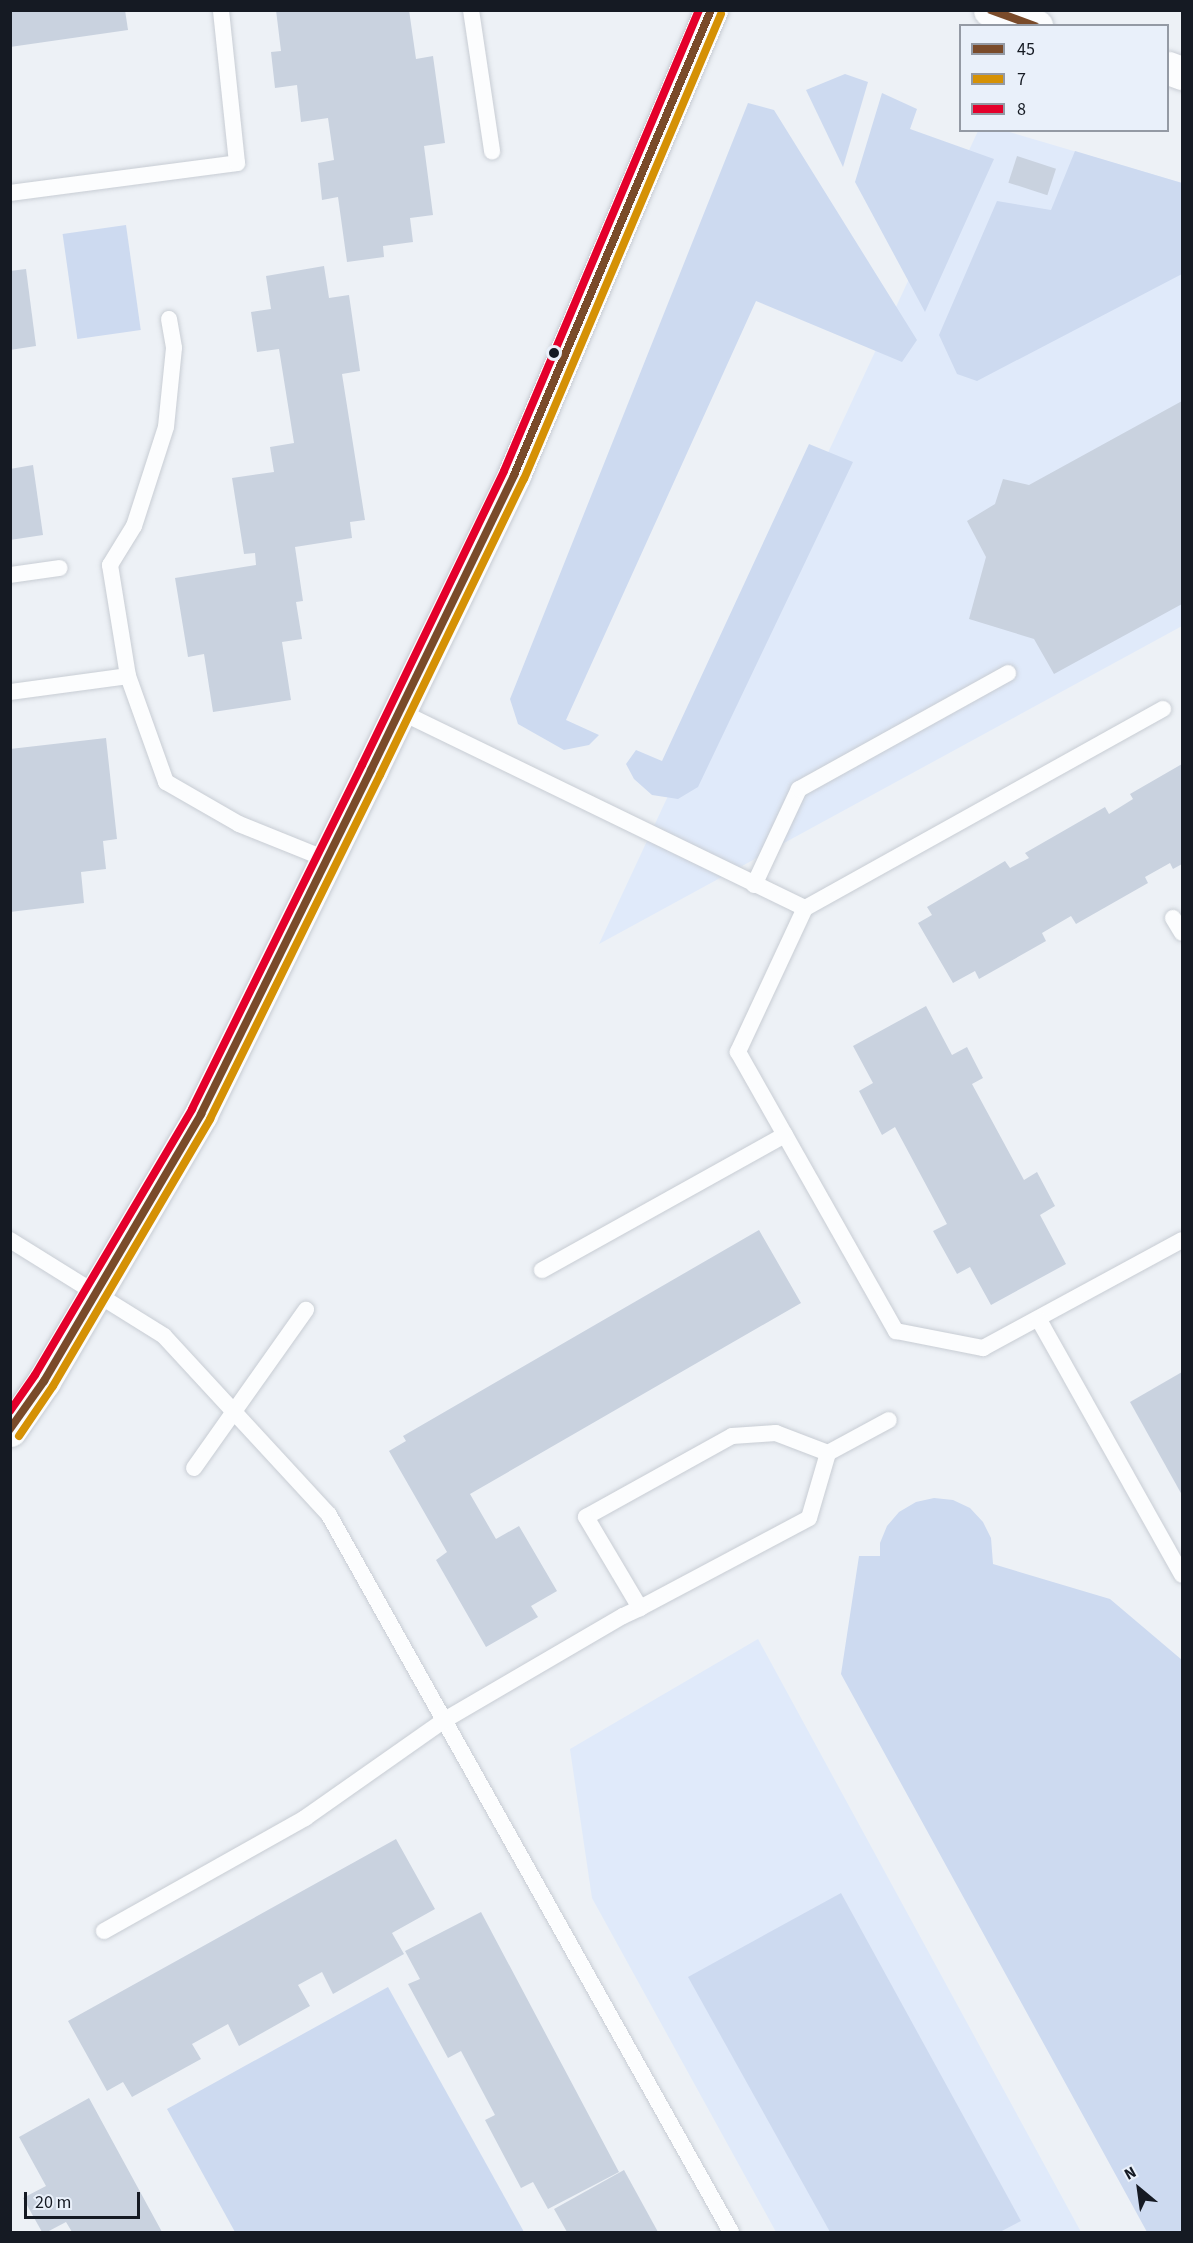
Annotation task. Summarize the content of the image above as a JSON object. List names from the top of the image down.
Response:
{
  "lines": ["transit line 45", "transit line 8", "transit line 7"],
  "legend": ["45", "7", "8"],
  "scale_bar": "20 m",
  "north": "top left"
}
